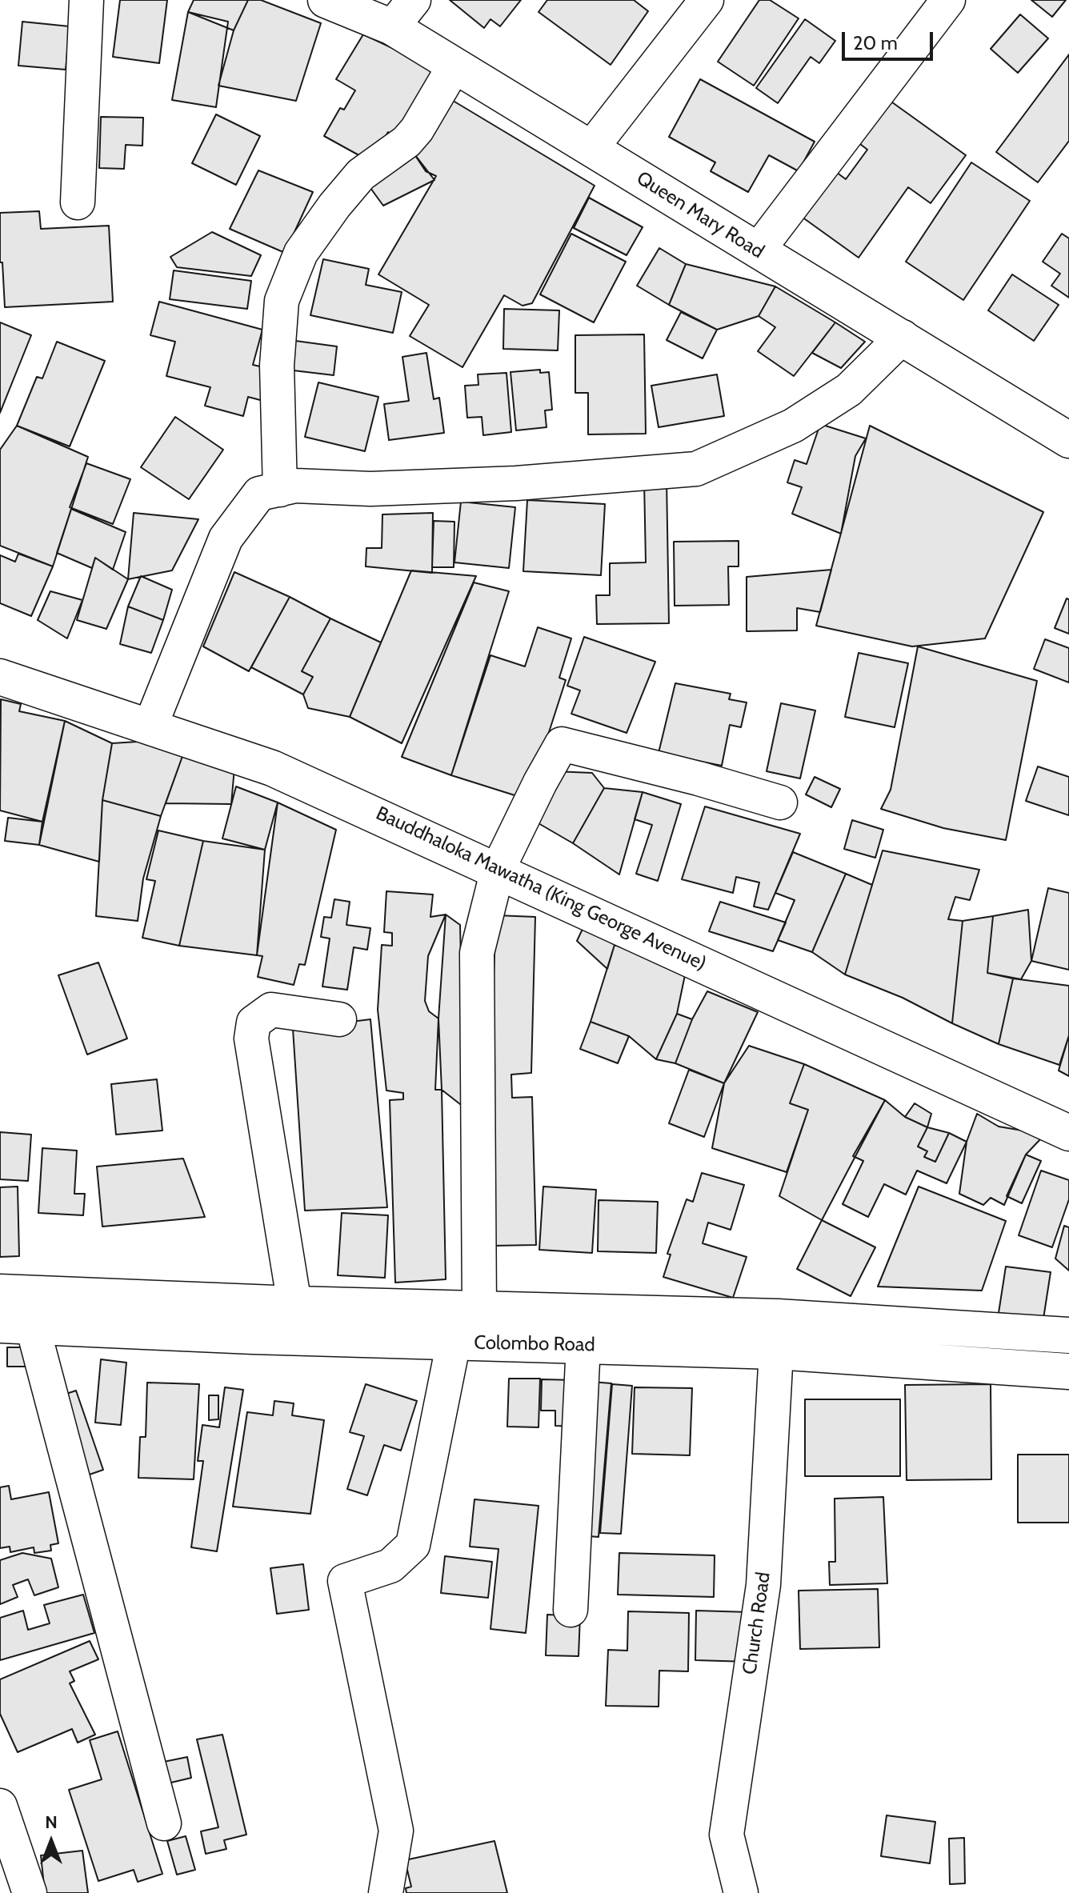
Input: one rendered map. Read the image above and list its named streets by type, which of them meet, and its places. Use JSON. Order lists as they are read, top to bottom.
{
  "streets": {
    "main road": ["Queen Mary Road", "Bauddhaloka Mawatha (King George Avenue)", "Colombo Road"],
    "street": ["Church Road"]
  },
  "crossings": [
    ["Colombo Road", "Church Road"]
  ],
  "scale_bar": "20 m",
  "north": "top"
}
